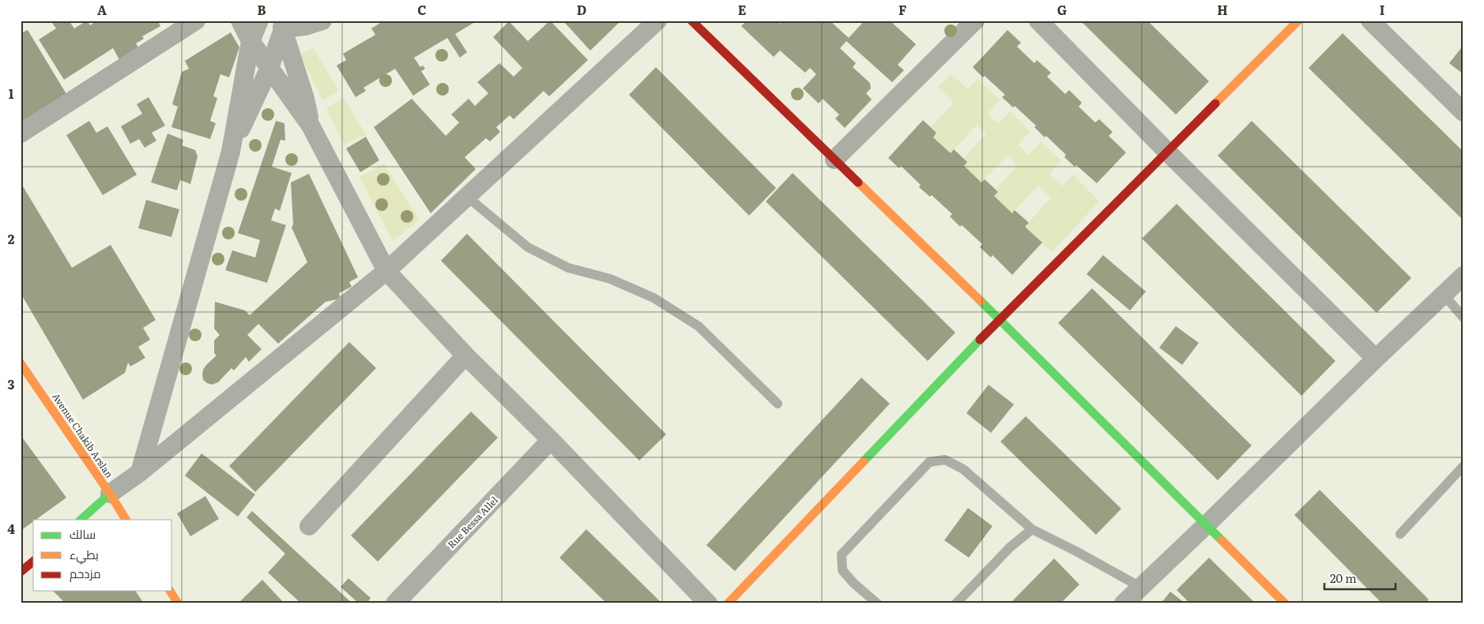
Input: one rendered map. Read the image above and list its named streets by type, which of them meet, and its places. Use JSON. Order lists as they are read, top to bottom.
{
  "streets": {
    "street": ["Avenue Chakib Arslan", "Rue Bessa Allel"]
  },
  "legend": ["سالك", "بطيء", "مزدحم"],
  "scale_bar": "20 m",
  "grid": {
    "columns": [
      "A",
      "B",
      "C",
      "D",
      "E",
      "F",
      "G",
      "H",
      "I"
    ],
    "rows": [
      "1",
      "2",
      "3",
      "4"
    ]
  }
}
